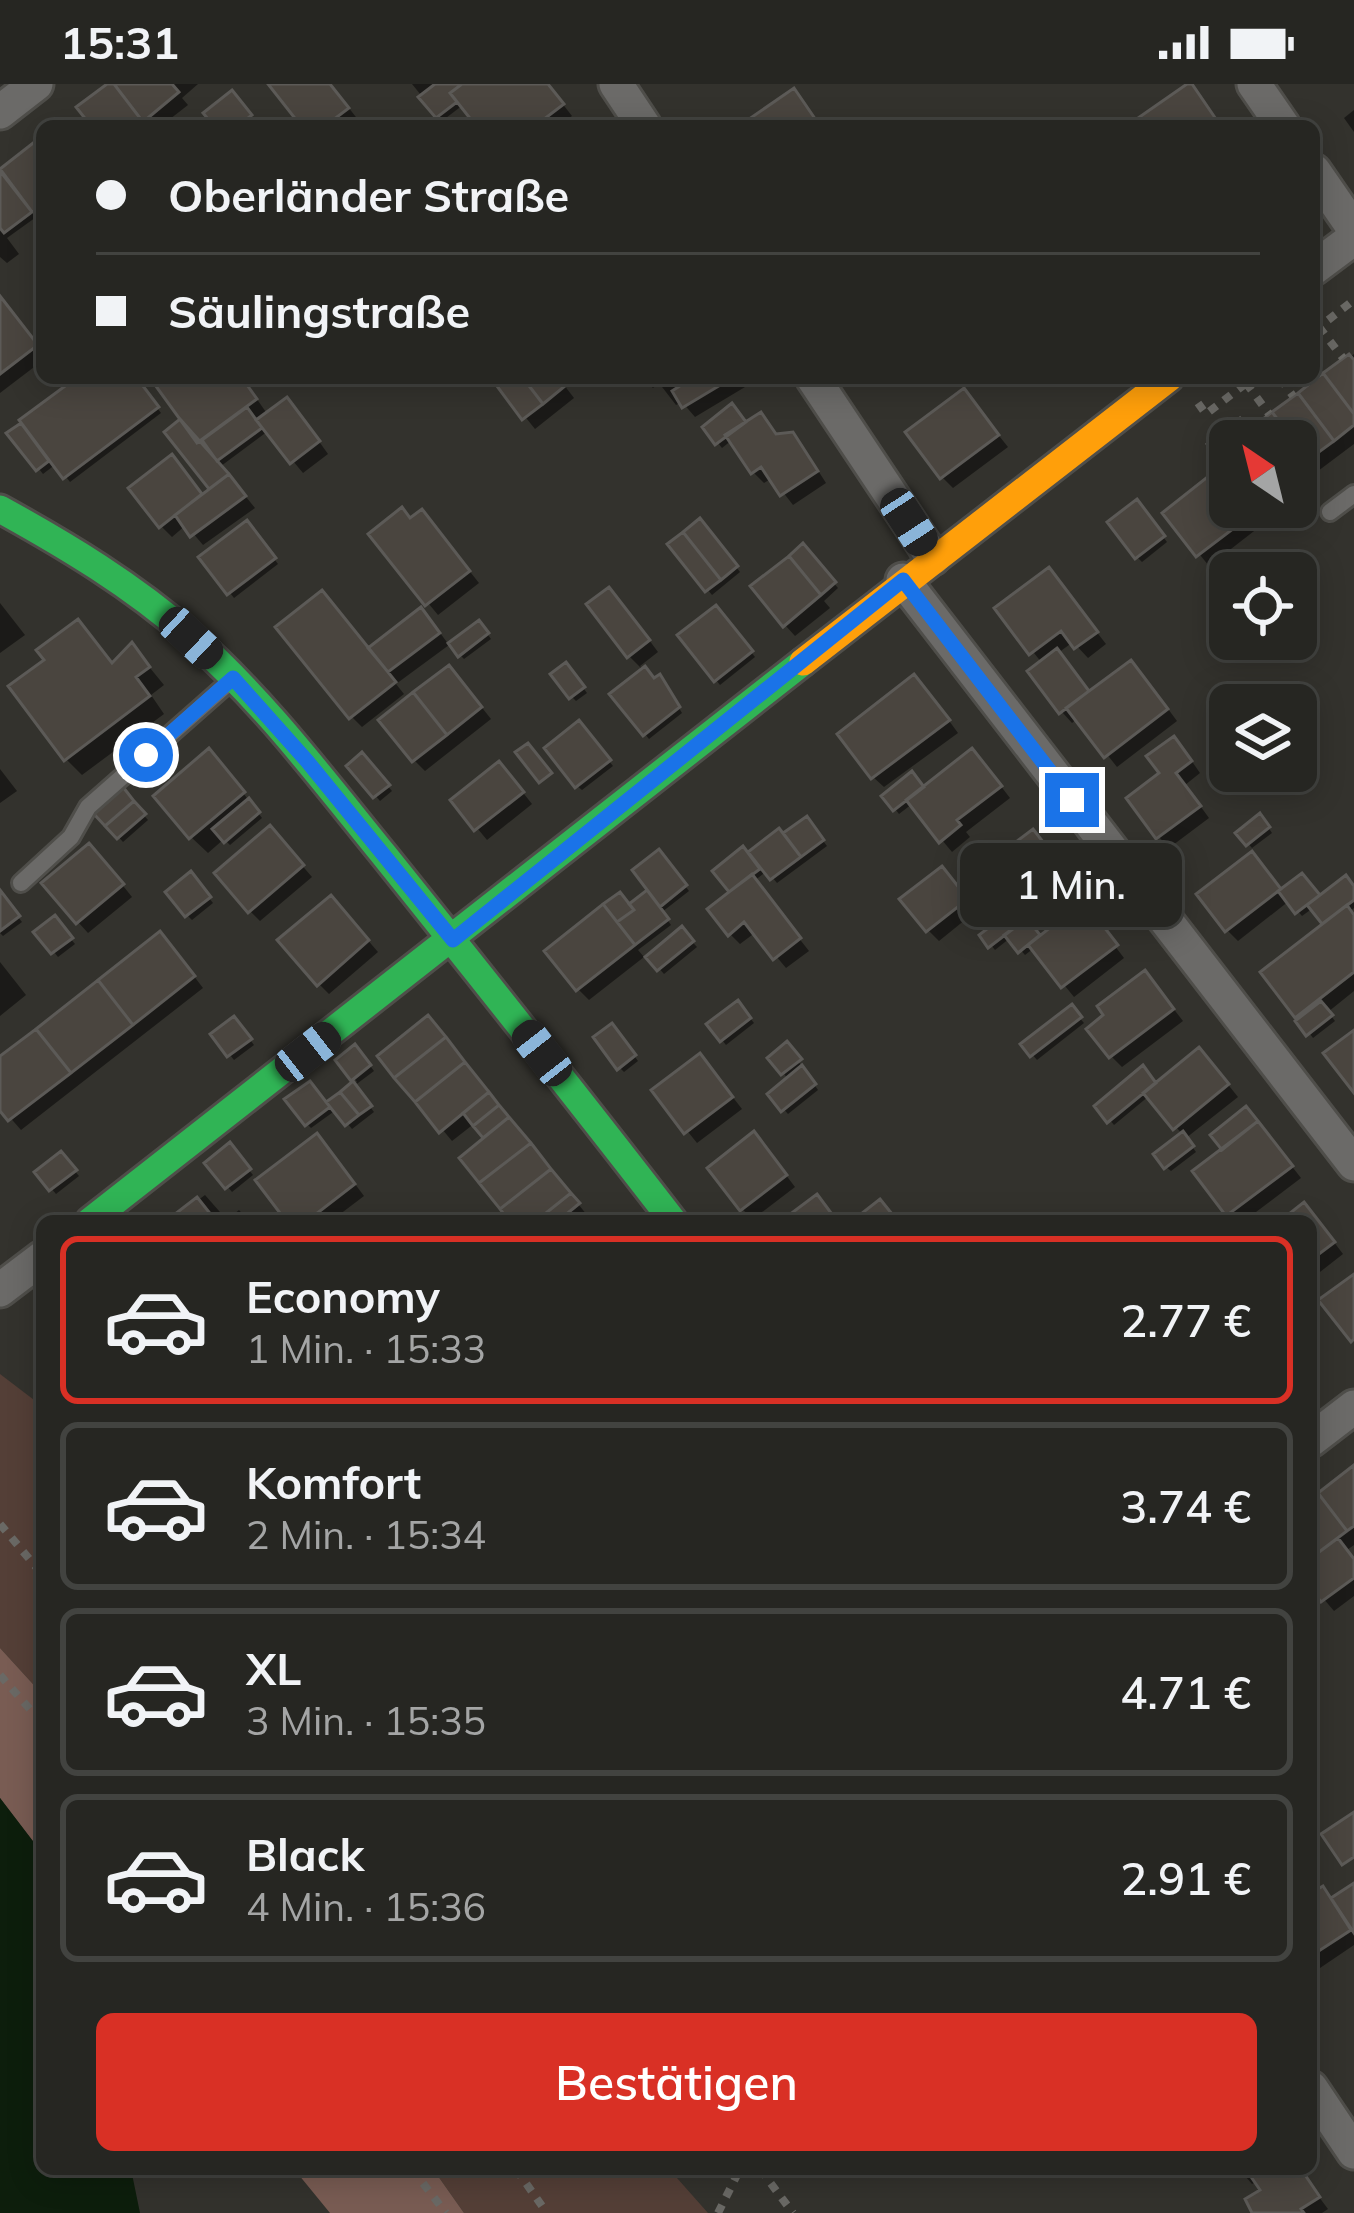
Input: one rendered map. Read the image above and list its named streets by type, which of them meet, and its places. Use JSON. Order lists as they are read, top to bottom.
{
  "north": "top left",
  "page": {
    "status": "15:31",
    "banner": ["Oberländer Straße", "Säulingstraße"],
    "bubble": "1 Min.",
    "list": [
      {
        "name": "Economy",
        "note": "1 Min. · 15:33",
        "value": "2.77 €"
      },
      {
        "name": "Komfort",
        "note": "2 Min. · 15:34",
        "value": "3.74 €"
      },
      {
        "name": "XL",
        "note": "3 Min. · 15:35",
        "value": "4.71 €"
      },
      {
        "name": "Black",
        "note": "4 Min. · 15:36",
        "value": "2.91 €"
      }
    ],
    "buttons": "Bestätigen"
  }
}
